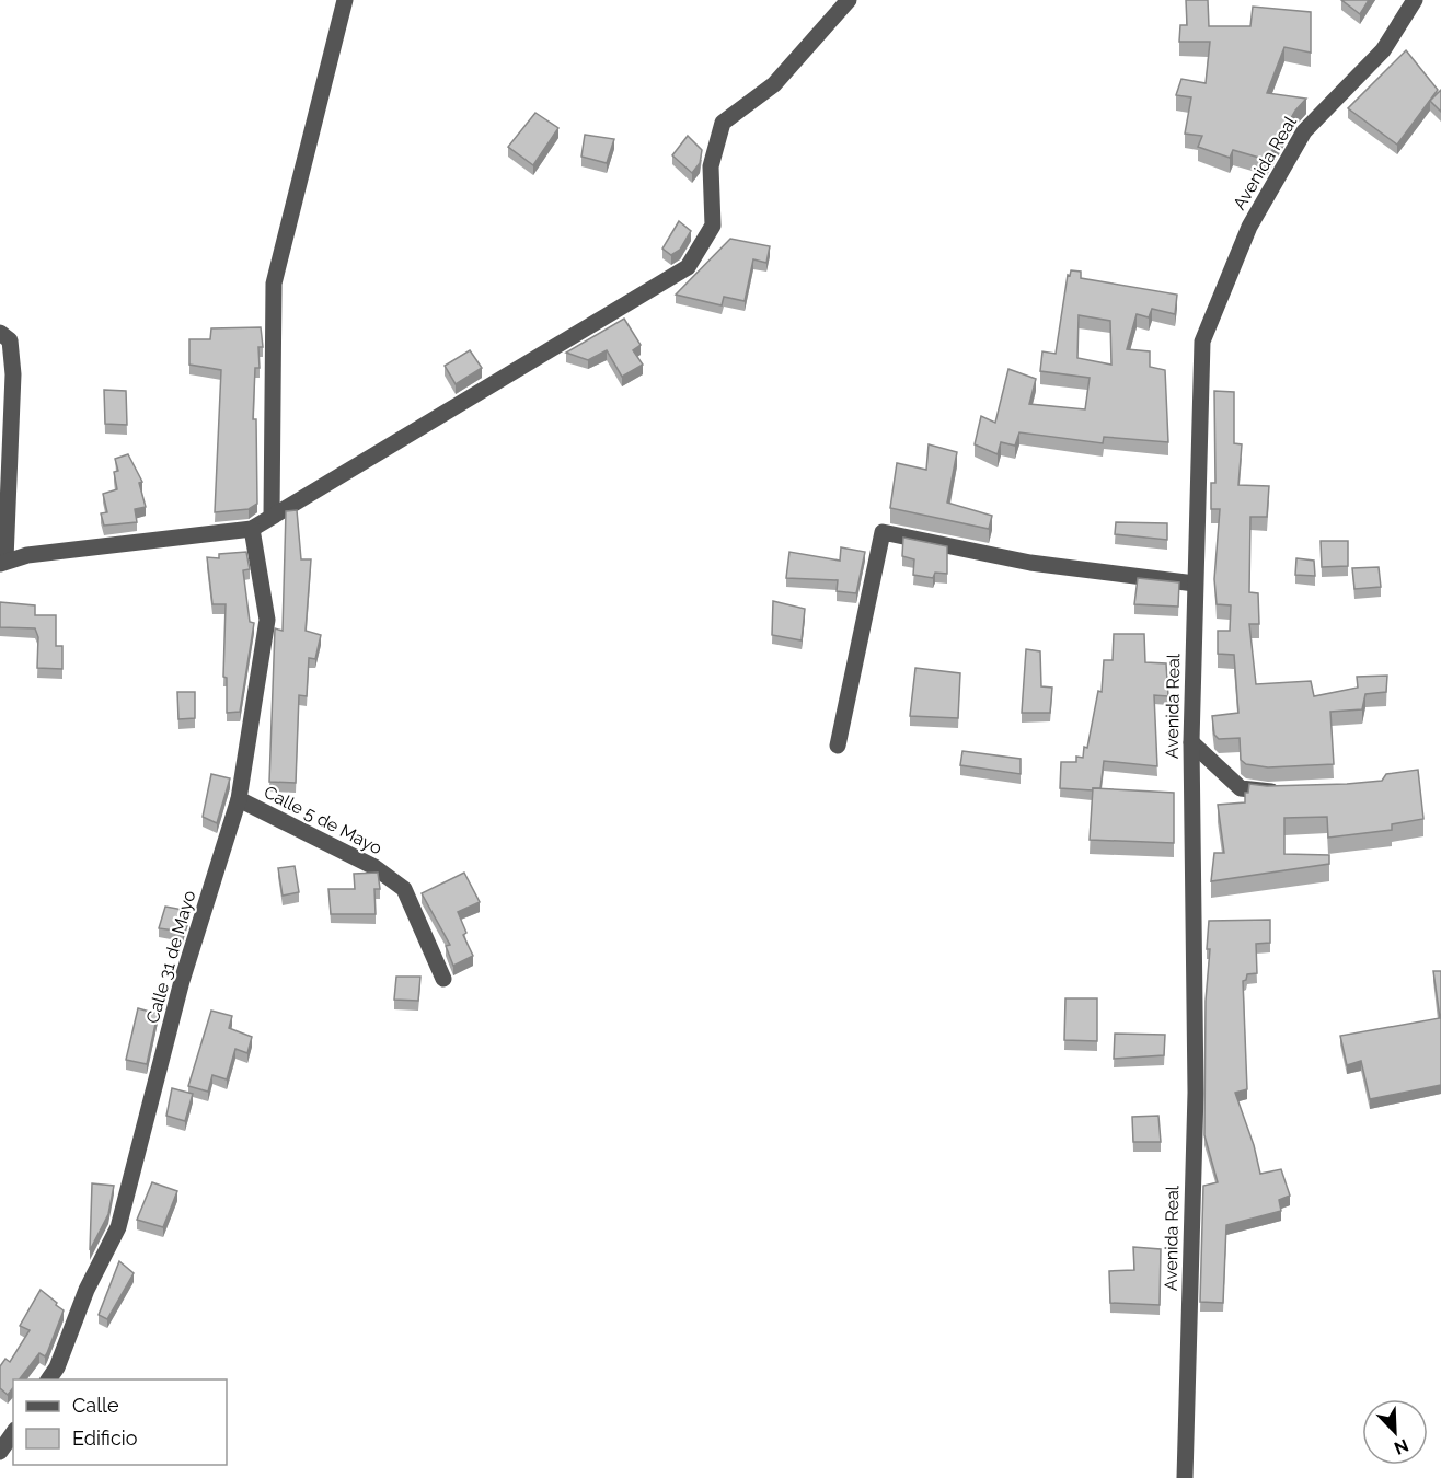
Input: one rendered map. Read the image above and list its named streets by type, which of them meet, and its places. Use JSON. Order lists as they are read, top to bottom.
{
  "streets": {
    "street": ["Avenida Real", "Calle 5 de Mayo", "Calle 31 de Mayo"]
  },
  "crossings": [
    ["Calle 5 de Mayo", "Calle 31 de Mayo"]
  ],
  "legend": ["Calle", "Edificio"],
  "north": "bottom right"
}
